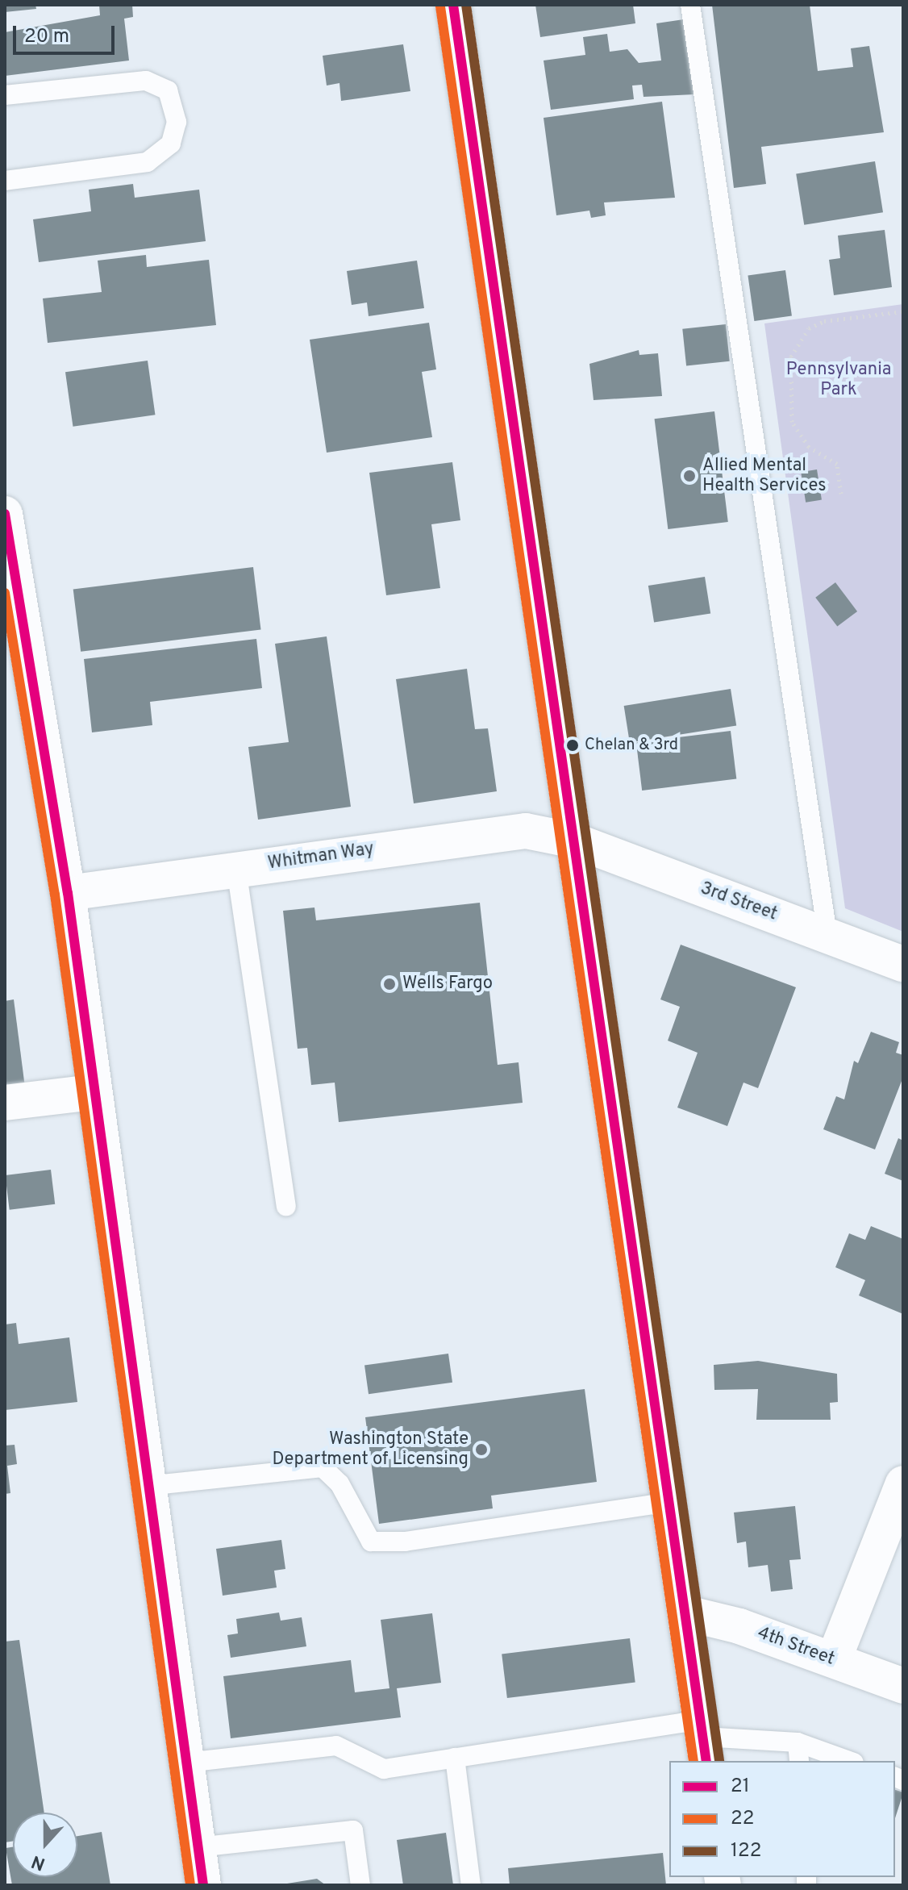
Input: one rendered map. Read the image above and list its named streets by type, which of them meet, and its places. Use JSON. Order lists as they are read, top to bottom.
{
  "streets": {
    "main road": ["Whitman Way", "3rd Street", "4th Street"]
  },
  "crossings": [
    ["Whitman Way", "3rd Street"]
  ],
  "parks": ["Pennsylvania Park"],
  "places": [
    "Allied Mental Health Services",
    "Chelan & 3rd",
    "Wells Fargo",
    "Washington State Department of Licensing"
  ],
  "lines": ["transit line 21", "transit line 122", "transit line 22"],
  "legend": ["21", "22", "122"],
  "scale_bar": "20 m",
  "north": "bottom"
}
